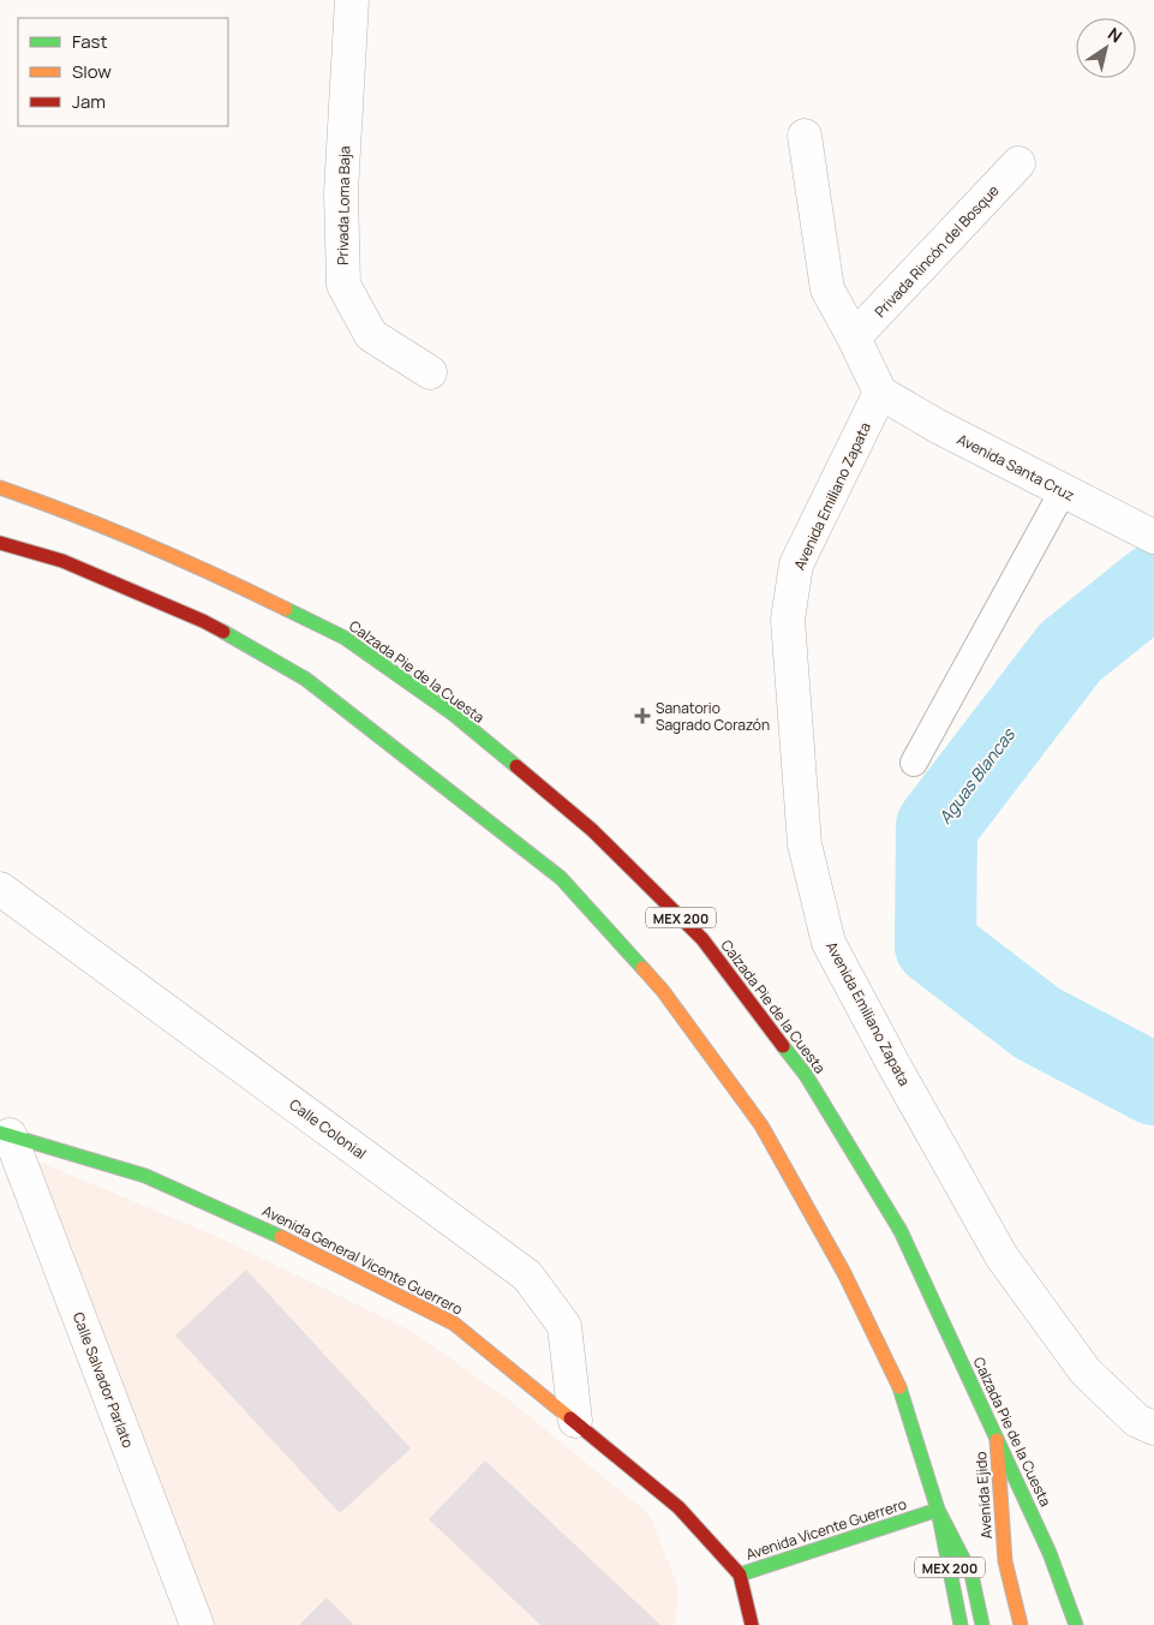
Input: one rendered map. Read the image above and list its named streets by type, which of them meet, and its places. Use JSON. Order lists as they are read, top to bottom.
{
  "streets": {
    "main road": [
      "Calzada Pie de la Cuesta",
      "MEX 200",
      "Avenida General Vicente Guerrero",
      "Avenida Ejido",
      "Avenida Vicente Guerrero"
    ],
    "street": [
      "Privada Loma Baja",
      "Privada Rincón del Bosque",
      "Avenida Santa Cruz",
      "Avenida Emiliano Zapata",
      "Calle Colonial",
      "Calle Salvador Parlato"
    ]
  },
  "crossings": [
    ["Avenida Santa Cruz", "Avenida Emiliano Zapata"],
    ["Calzada Pie de la Cuesta", "Avenida Ejido"],
    ["MEX 200", "Avenida Ejido"],
    ["MEX 200", "Avenida Vicente Guerrero"],
    ["Calle Colonial", "Avenida General Vicente Guerrero"],
    ["Avenida General Vicente Guerrero", "Calle Salvador Parlato"],
    ["Avenida General Vicente Guerrero", "Avenida Vicente Guerrero"],
    ["Avenida Ejido", "Avenida Vicente Guerrero"]
  ],
  "water": ["Aguas Blancas"],
  "places": {
    "health": ["Sanatorio Sagrado Corazón"]
  },
  "legend": ["Fast", "Slow", "Jam"],
  "north": "top right"
}
